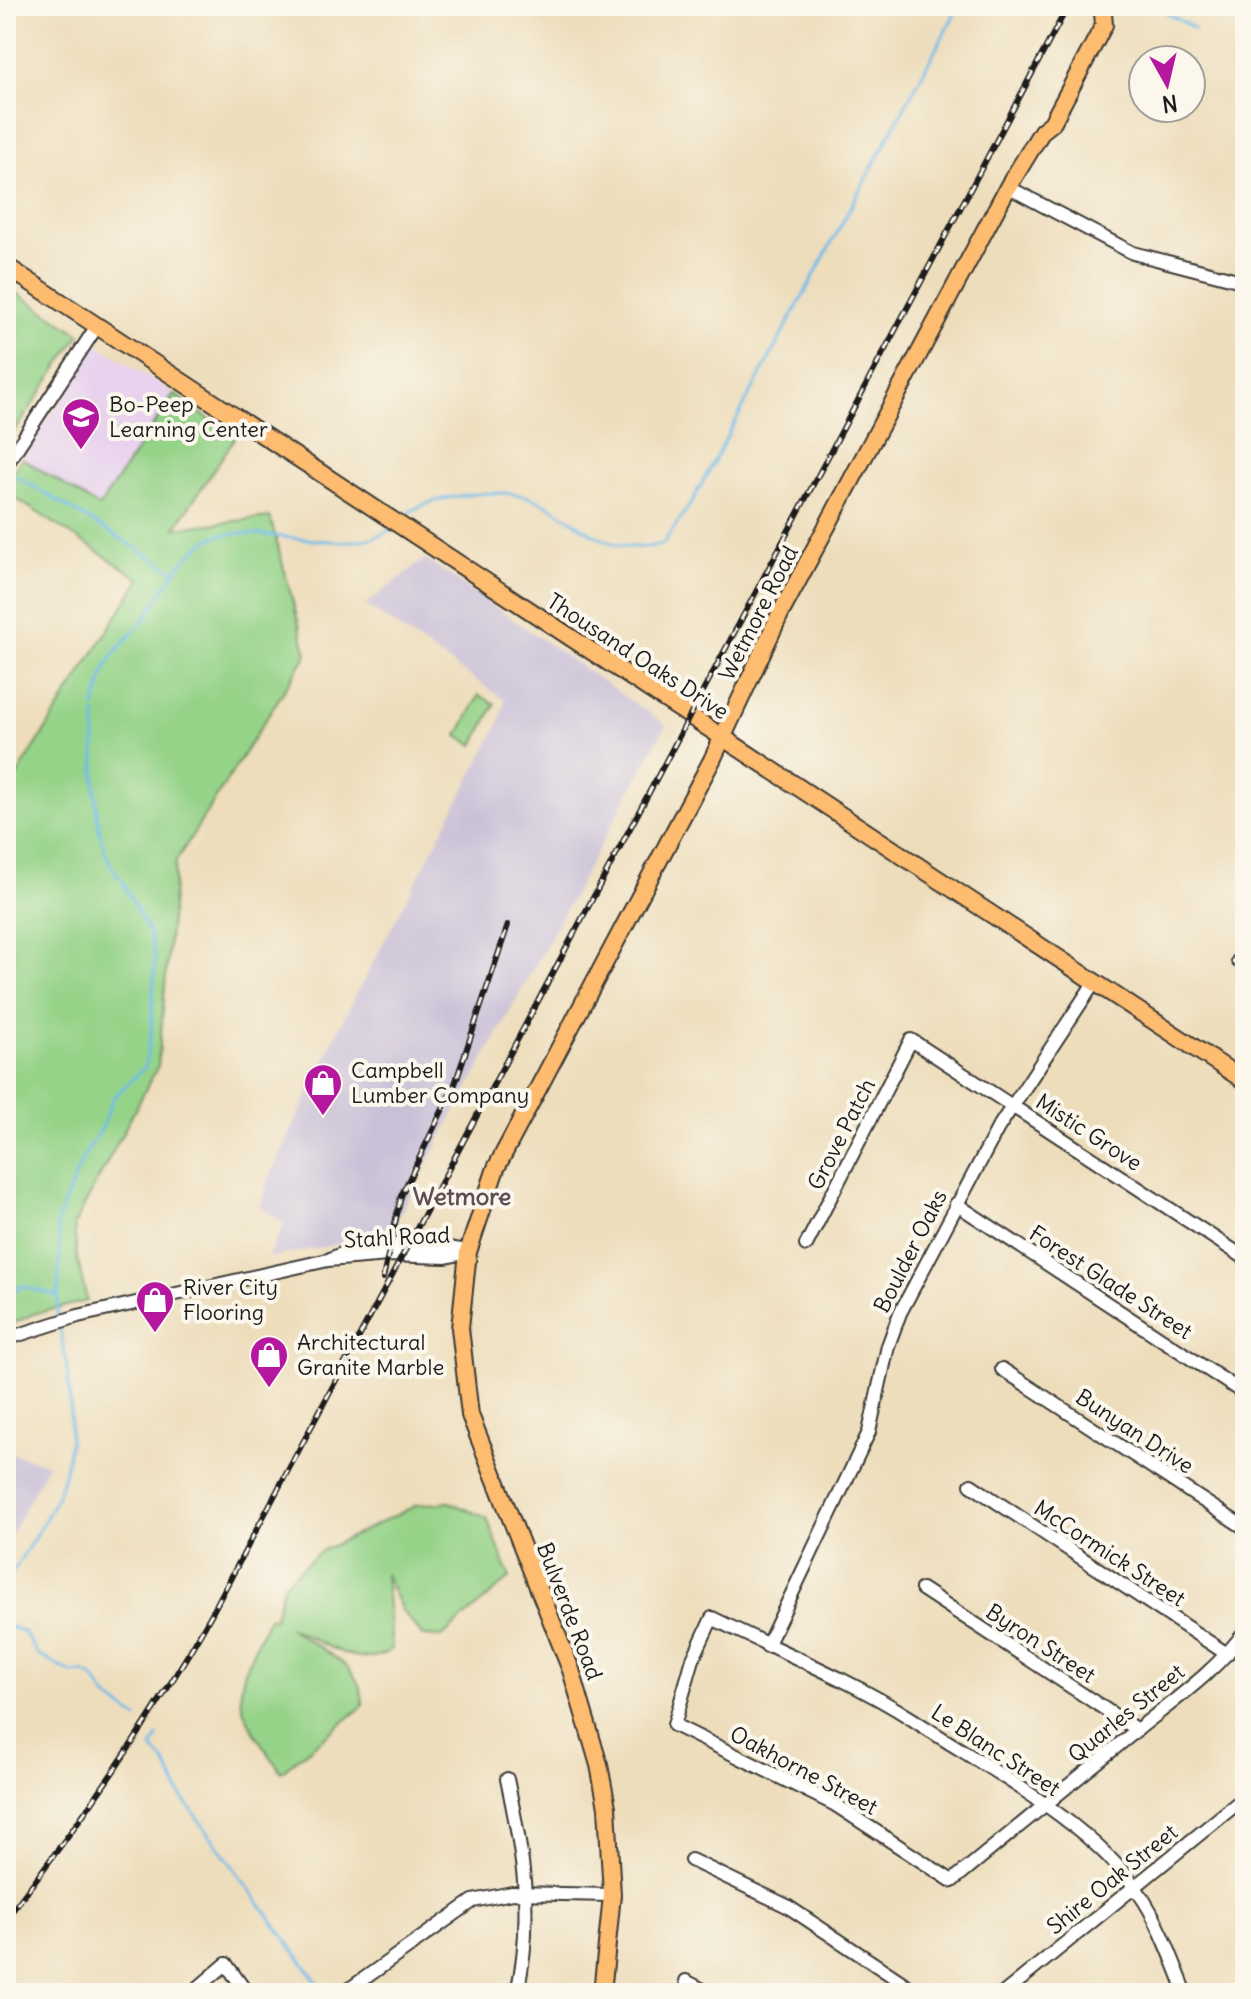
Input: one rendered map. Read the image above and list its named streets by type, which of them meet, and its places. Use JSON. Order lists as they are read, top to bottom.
{
  "streets": {
    "main road": ["Wetmore Road", "Thousand Oaks Drive", "Bulverde Road"],
    "street": [
      "Mistic Grove",
      "Grove Patch",
      "Stahl Road",
      "Boulder Oaks",
      "Forest Glade Street",
      "Bunyan Drive",
      "McCormick Street",
      "Byron Street",
      "Quarles Street",
      "Le Blanc Street",
      "Oakhorne Street",
      "Shire Oak Street"
    ]
  },
  "crossings": [
    ["Wetmore Road", "Thousand Oaks Drive"],
    ["Wetmore Road", "Stahl Road"],
    ["Wetmore Road", "Bulverde Road"],
    ["Thousand Oaks Drive", "Boulder Oaks"],
    ["Mistic Grove", "Grove Patch"],
    ["Mistic Grove", "Boulder Oaks"],
    ["Stahl Road", "Bulverde Road"],
    ["Boulder Oaks", "Forest Glade Street"],
    ["Boulder Oaks", "Le Blanc Street"],
    ["McCormick Street", "Quarles Street"],
    ["Byron Street", "Quarles Street"],
    ["Quarles Street", "Le Blanc Street"],
    ["Quarles Street", "Oakhorne Street"],
    ["Le Blanc Street", "Oakhorne Street"],
    ["Le Blanc Street", "Shire Oak Street"]
  ],
  "districts": ["Wetmore"],
  "places": {
    "school or university": ["Bo-Peep Learning Center"],
    "shop": ["Campbell Lumber Company", "River City Flooring", "Architectural Granite Marble"]
  },
  "north": "bottom"
}
